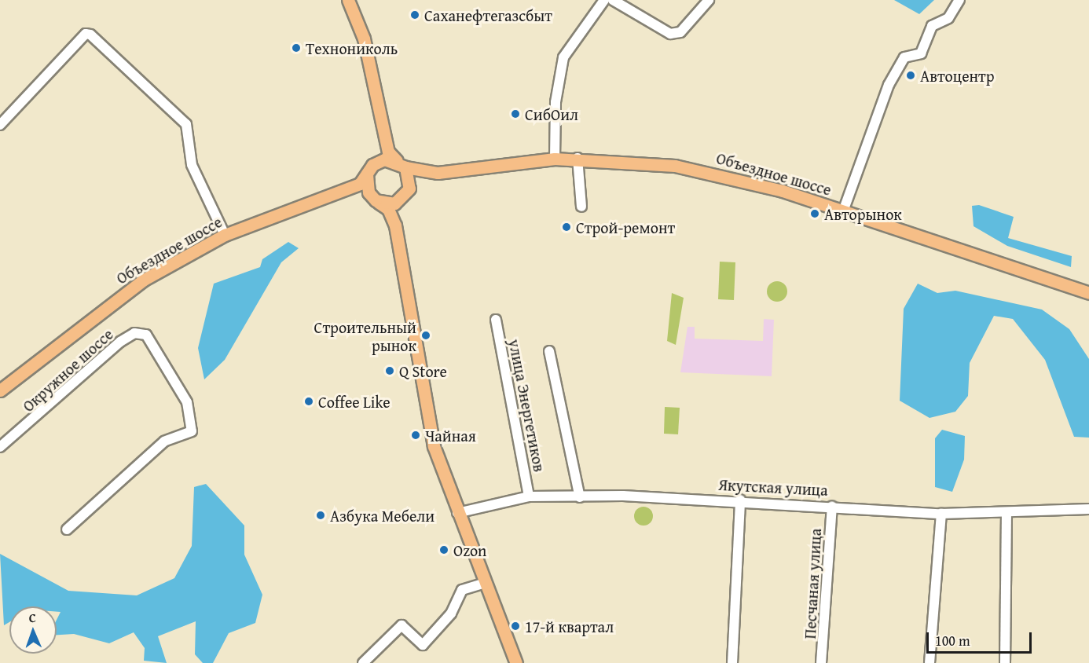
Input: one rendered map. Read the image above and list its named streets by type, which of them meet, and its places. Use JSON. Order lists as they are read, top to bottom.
{
  "streets": {
    "main road": ["Объездное шоссе"],
    "street": [
      "Окружное шоссе",
      "улица Энергетиков",
      "Якутская улица",
      "Песчаная улица"
    ]
  },
  "crossings": [
    ["улица Энергетиков", "Якутская улица"],
    ["Якутская улица", "Песчаная улица"]
  ],
  "places": [
    "Саханефтегазсбыт",
    "Технониколь",
    "Автоцентр",
    "СибОил",
    "Авторынок",
    "Строй-ремонт",
    "Строительный рынок",
    "Q Store",
    "Coffee Like",
    "Чайная",
    "Азбука Мебели",
    "Ozon",
    "17-й квартал"
  ],
  "scale_bar": "100 m",
  "north": "top"
}
